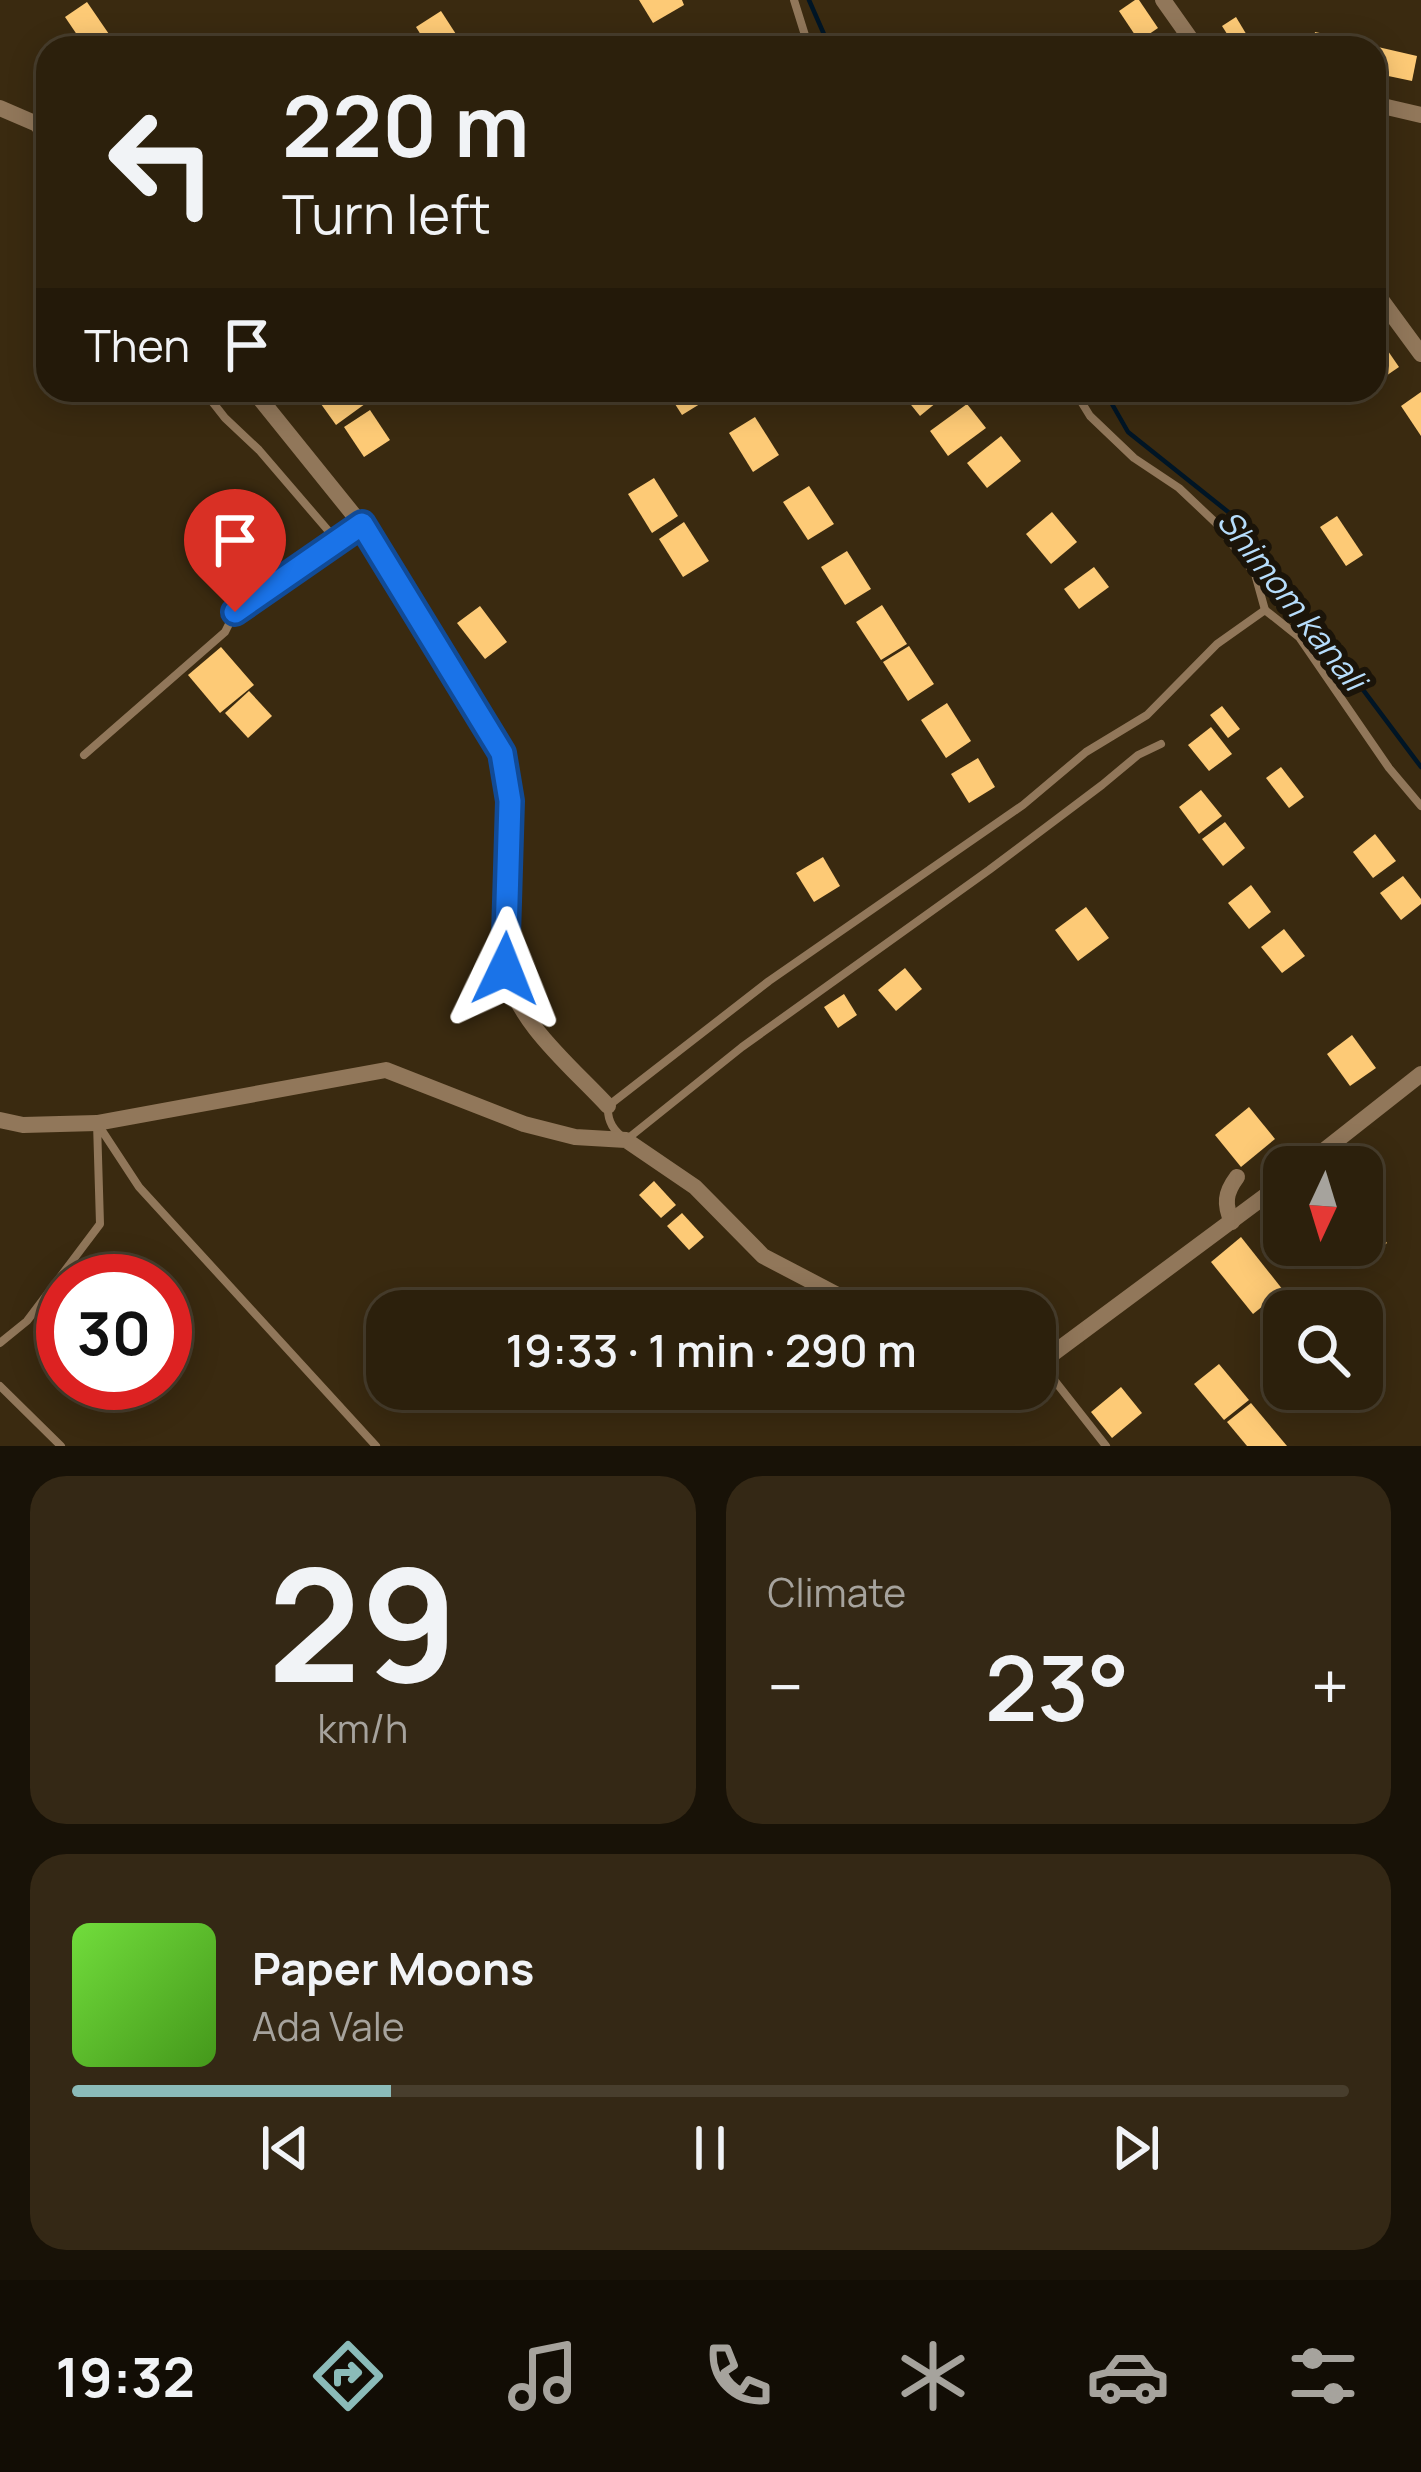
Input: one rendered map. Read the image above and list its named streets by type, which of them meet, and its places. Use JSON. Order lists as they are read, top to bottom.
{
  "water": ["Shimom kanali"],
  "north": "bottom",
  "page": {
    "turn": ["220 m", "Turn left"],
    "then": "Then",
    "limit": "30",
    "trip": "19:33 · 1 min · 290 m",
    "tile": [
      ["29", "km/h"],
      "Climate"
    ],
    "heat": ["−", "23°", "+"],
    "song": ["Paper Moons", "Ada Vale"],
    "tabs": "19:32"
  }
}
